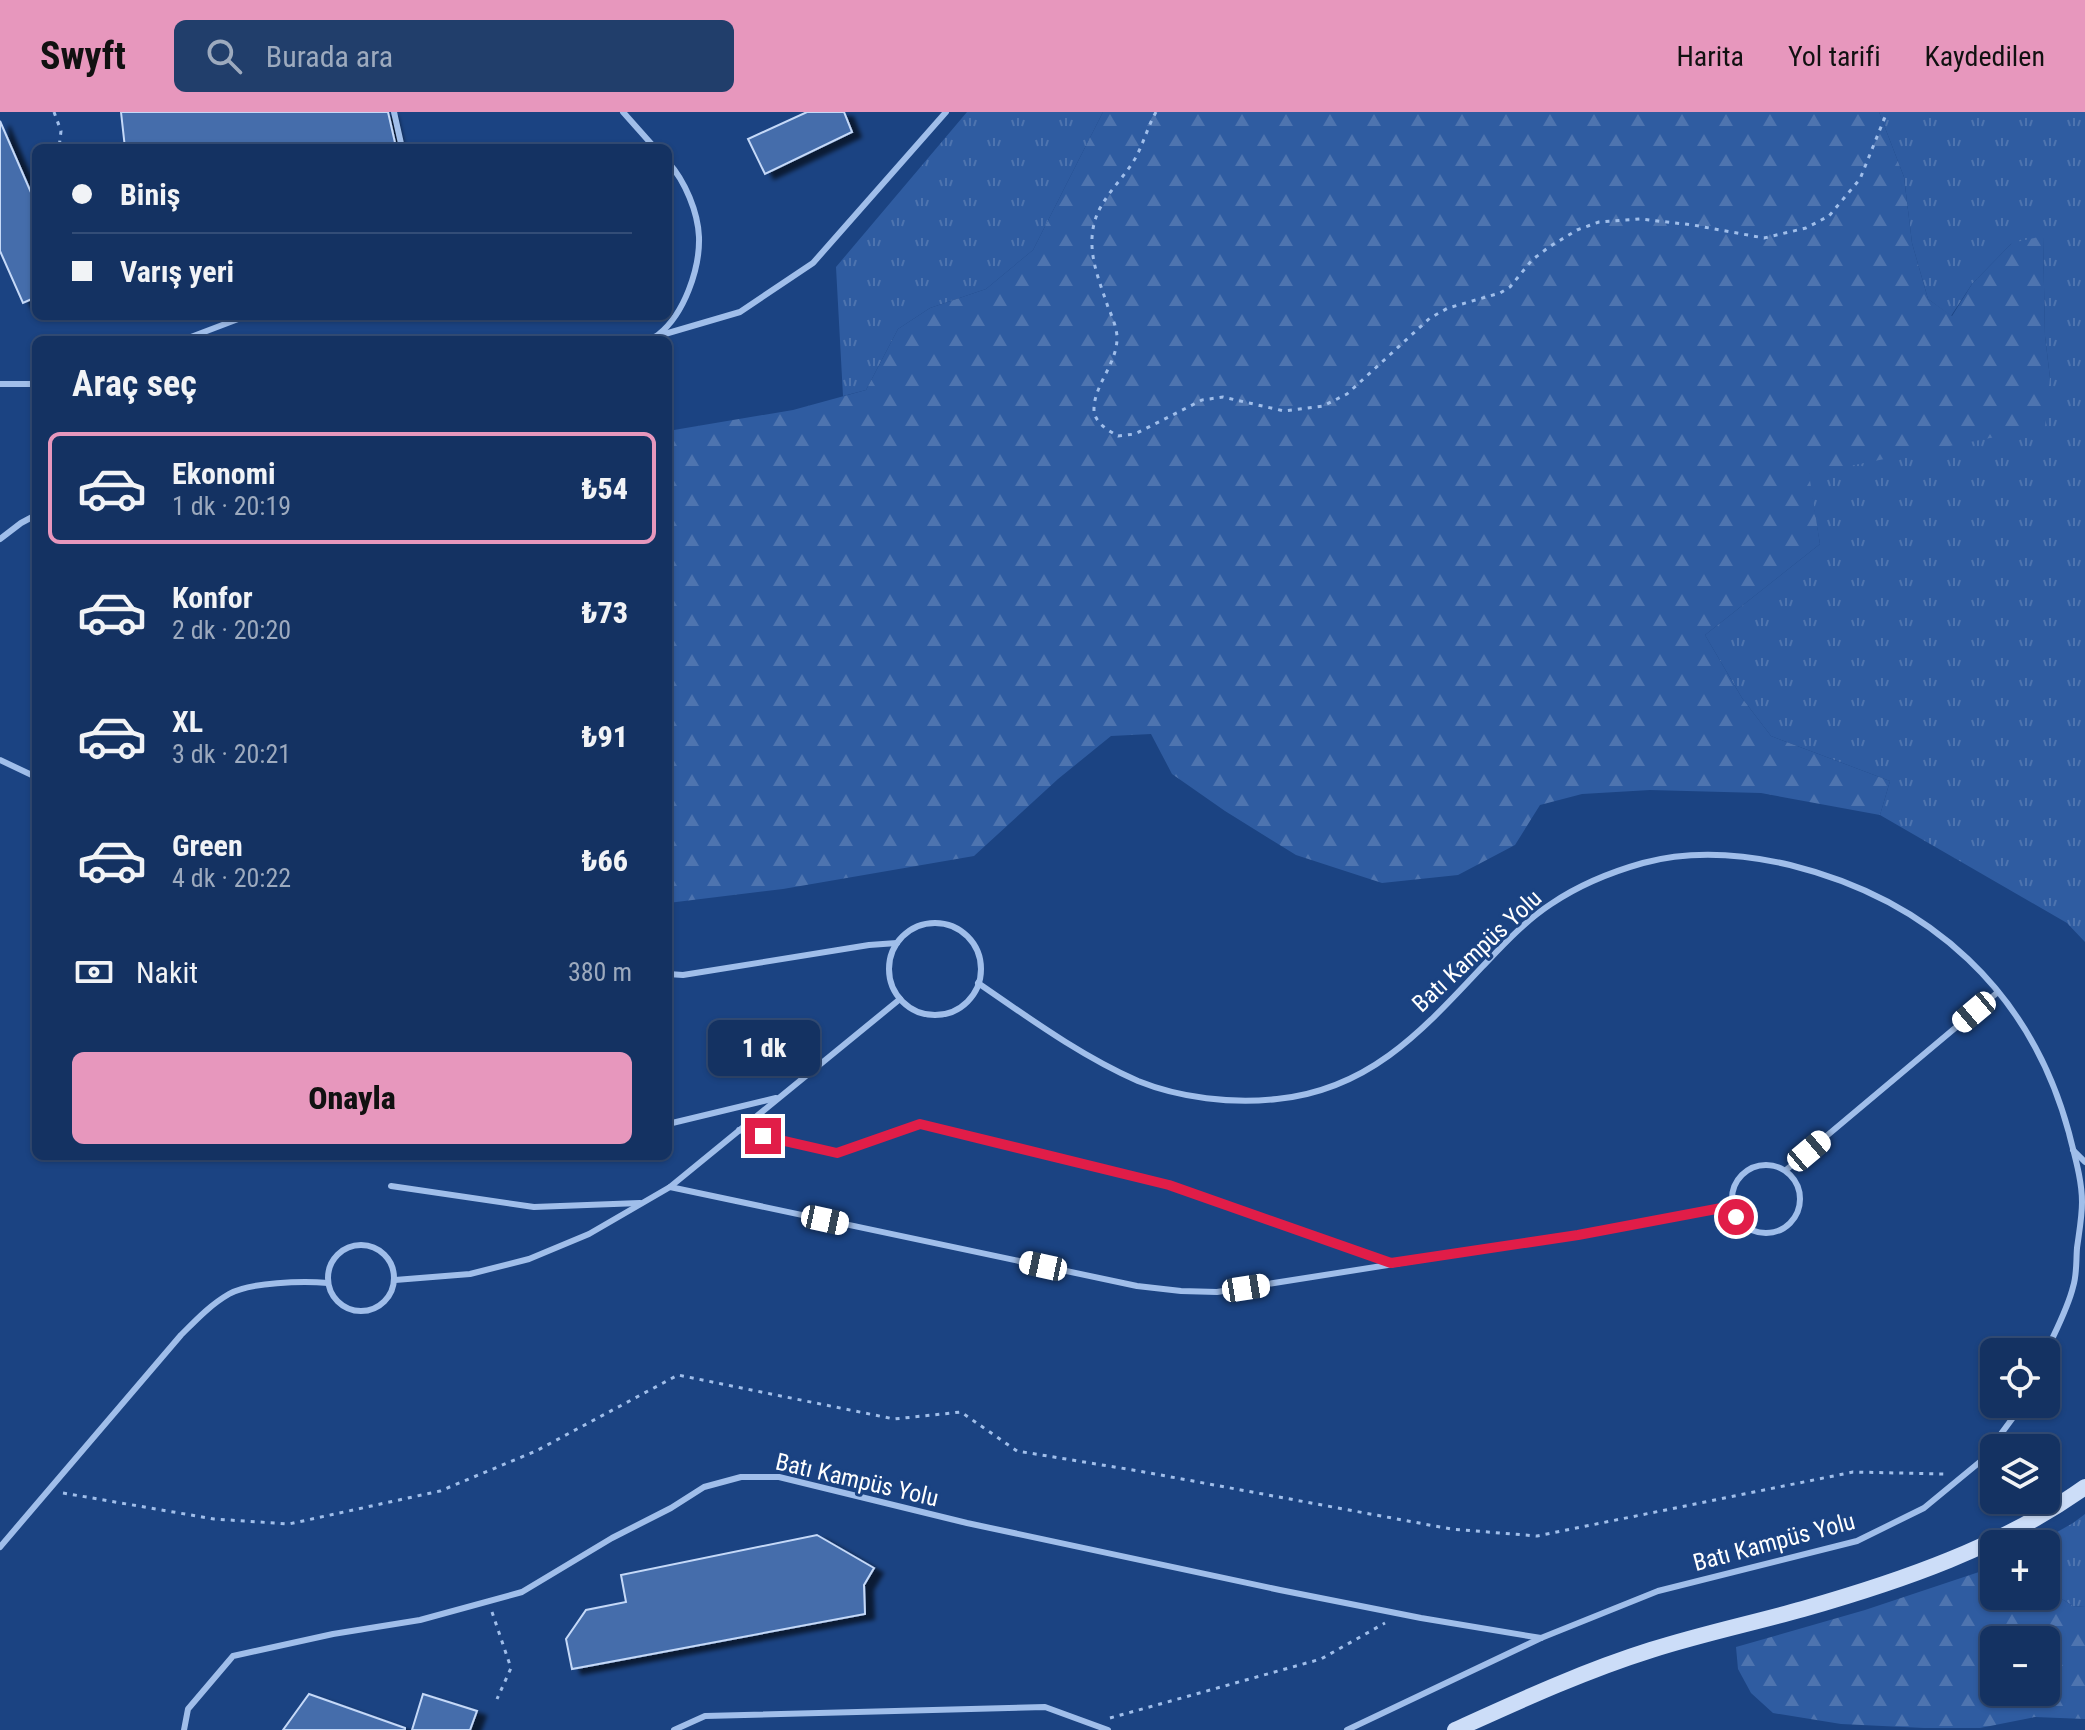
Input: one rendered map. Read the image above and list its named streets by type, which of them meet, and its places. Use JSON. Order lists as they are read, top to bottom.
{
  "streets": {
    "lane": ["Batı Kampüs Yolu"]
  },
  "page": {
    "header": "Swyft",
    "search": "Burada ara",
    "nav": ["Harita", "Yol tarifi", "Kaydedilen"],
    "banner": ["Biniş", "Varış yeri"],
    "heading": "Araç seç",
    "list": [
      {
        "name": "Ekonomi",
        "note": "1 dk · 20:19",
        "value": "₺54"
      },
      {
        "name": "Konfor",
        "note": "2 dk · 20:20",
        "value": "₺73"
      },
      {
        "name": "XL",
        "note": "3 dk · 20:21",
        "value": "₺91"
      },
      {
        "name": "Green",
        "note": "4 dk · 20:22",
        "value": "₺66"
      }
    ],
    "pay": ["Nakit", "380 m"],
    "bubble": "1 dk",
    "buttons": "Onayla",
    "map_buttons": ["+", "−"]
  }
}
